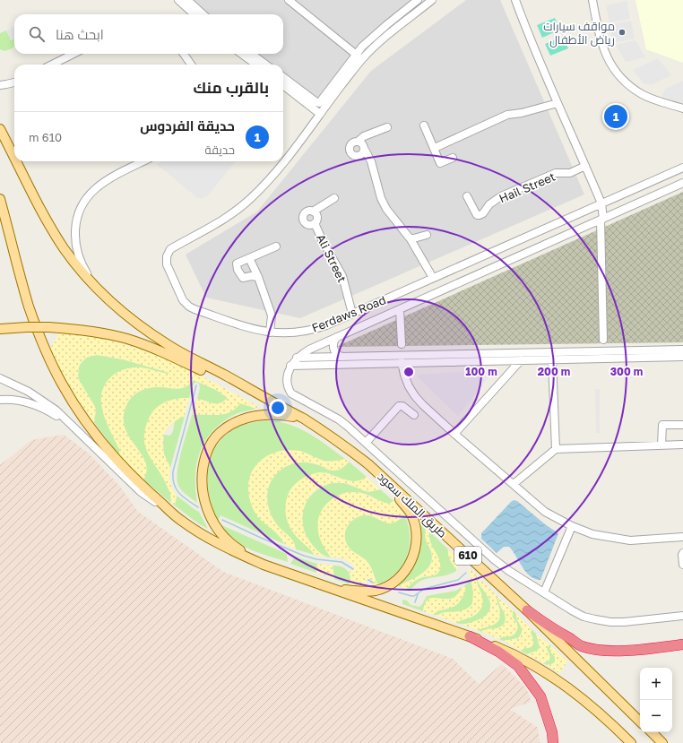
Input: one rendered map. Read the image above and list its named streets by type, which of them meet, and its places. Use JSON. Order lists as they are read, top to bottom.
{
  "streets": {
    "main road": ["طريق الملك سعود", "610"],
    "street": ["Hail Street", "Ali Street", "Ferdaws Road"]
  },
  "crossings": [
    ["Ali Street", "Ferdaws Road"]
  ],
  "places": ["مواقف سيارات رياض الأطفال"],
  "page": {
    "search": "ابحث هنا",
    "heading": "بالقرب منك",
    "pins": "1",
    "list": [
      {
        "mark": "1",
        "name": "حديقة الفردوس",
        "note": "حديقة",
        "value": "610 m"
      }
    ],
    "map_buttons": ["+", "−"]
  },
  "rings": ["100 m", "200 m", "300 m"]
}
